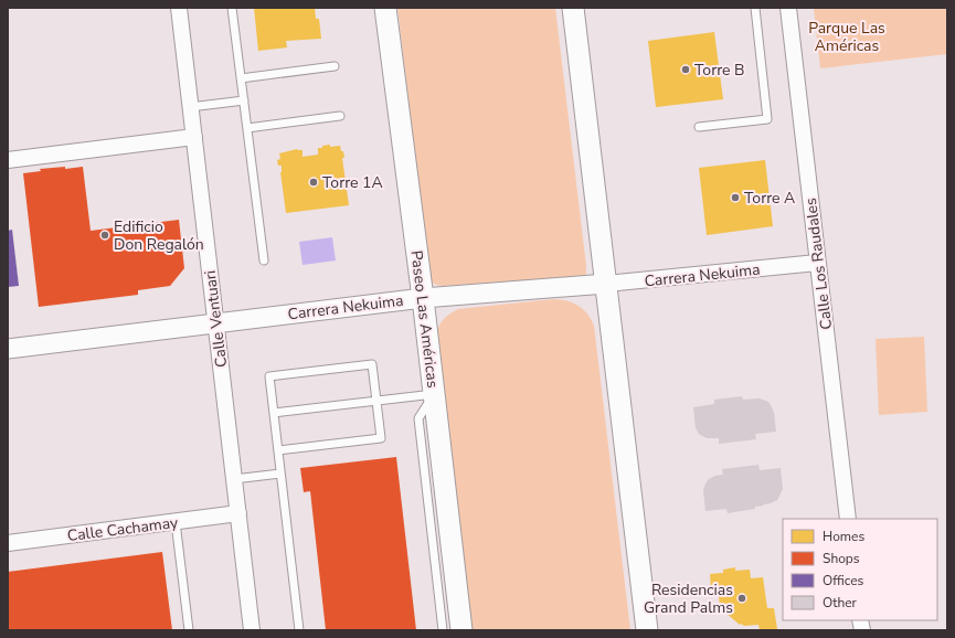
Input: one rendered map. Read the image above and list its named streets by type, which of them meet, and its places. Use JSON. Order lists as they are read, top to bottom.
{
  "streets": {
    "main road": ["Paseo Las Américas"],
    "street": [
      "Calle Los Raudales",
      "Carrera Nekuima",
      "Calle Ventuari",
      "Calle Cachamay"
    ]
  },
  "crossings": [
    ["Calle Los Raudales", "Carrera Nekuima"],
    ["Carrera Nekuima", "Calle Ventuari"],
    ["Carrera Nekuima", "Paseo Las Américas"],
    ["Calle Ventuari", "Calle Cachamay"]
  ],
  "parks": ["Parque Las Américas"],
  "places": [
    "Torre B",
    "Torre 1A",
    "Torre A",
    "Edificio Don Regalón",
    "Residencias Grand Palms"
  ],
  "legend": [
    "Homes",
    "Shops",
    "Offices",
    "Other"
  ]
}
